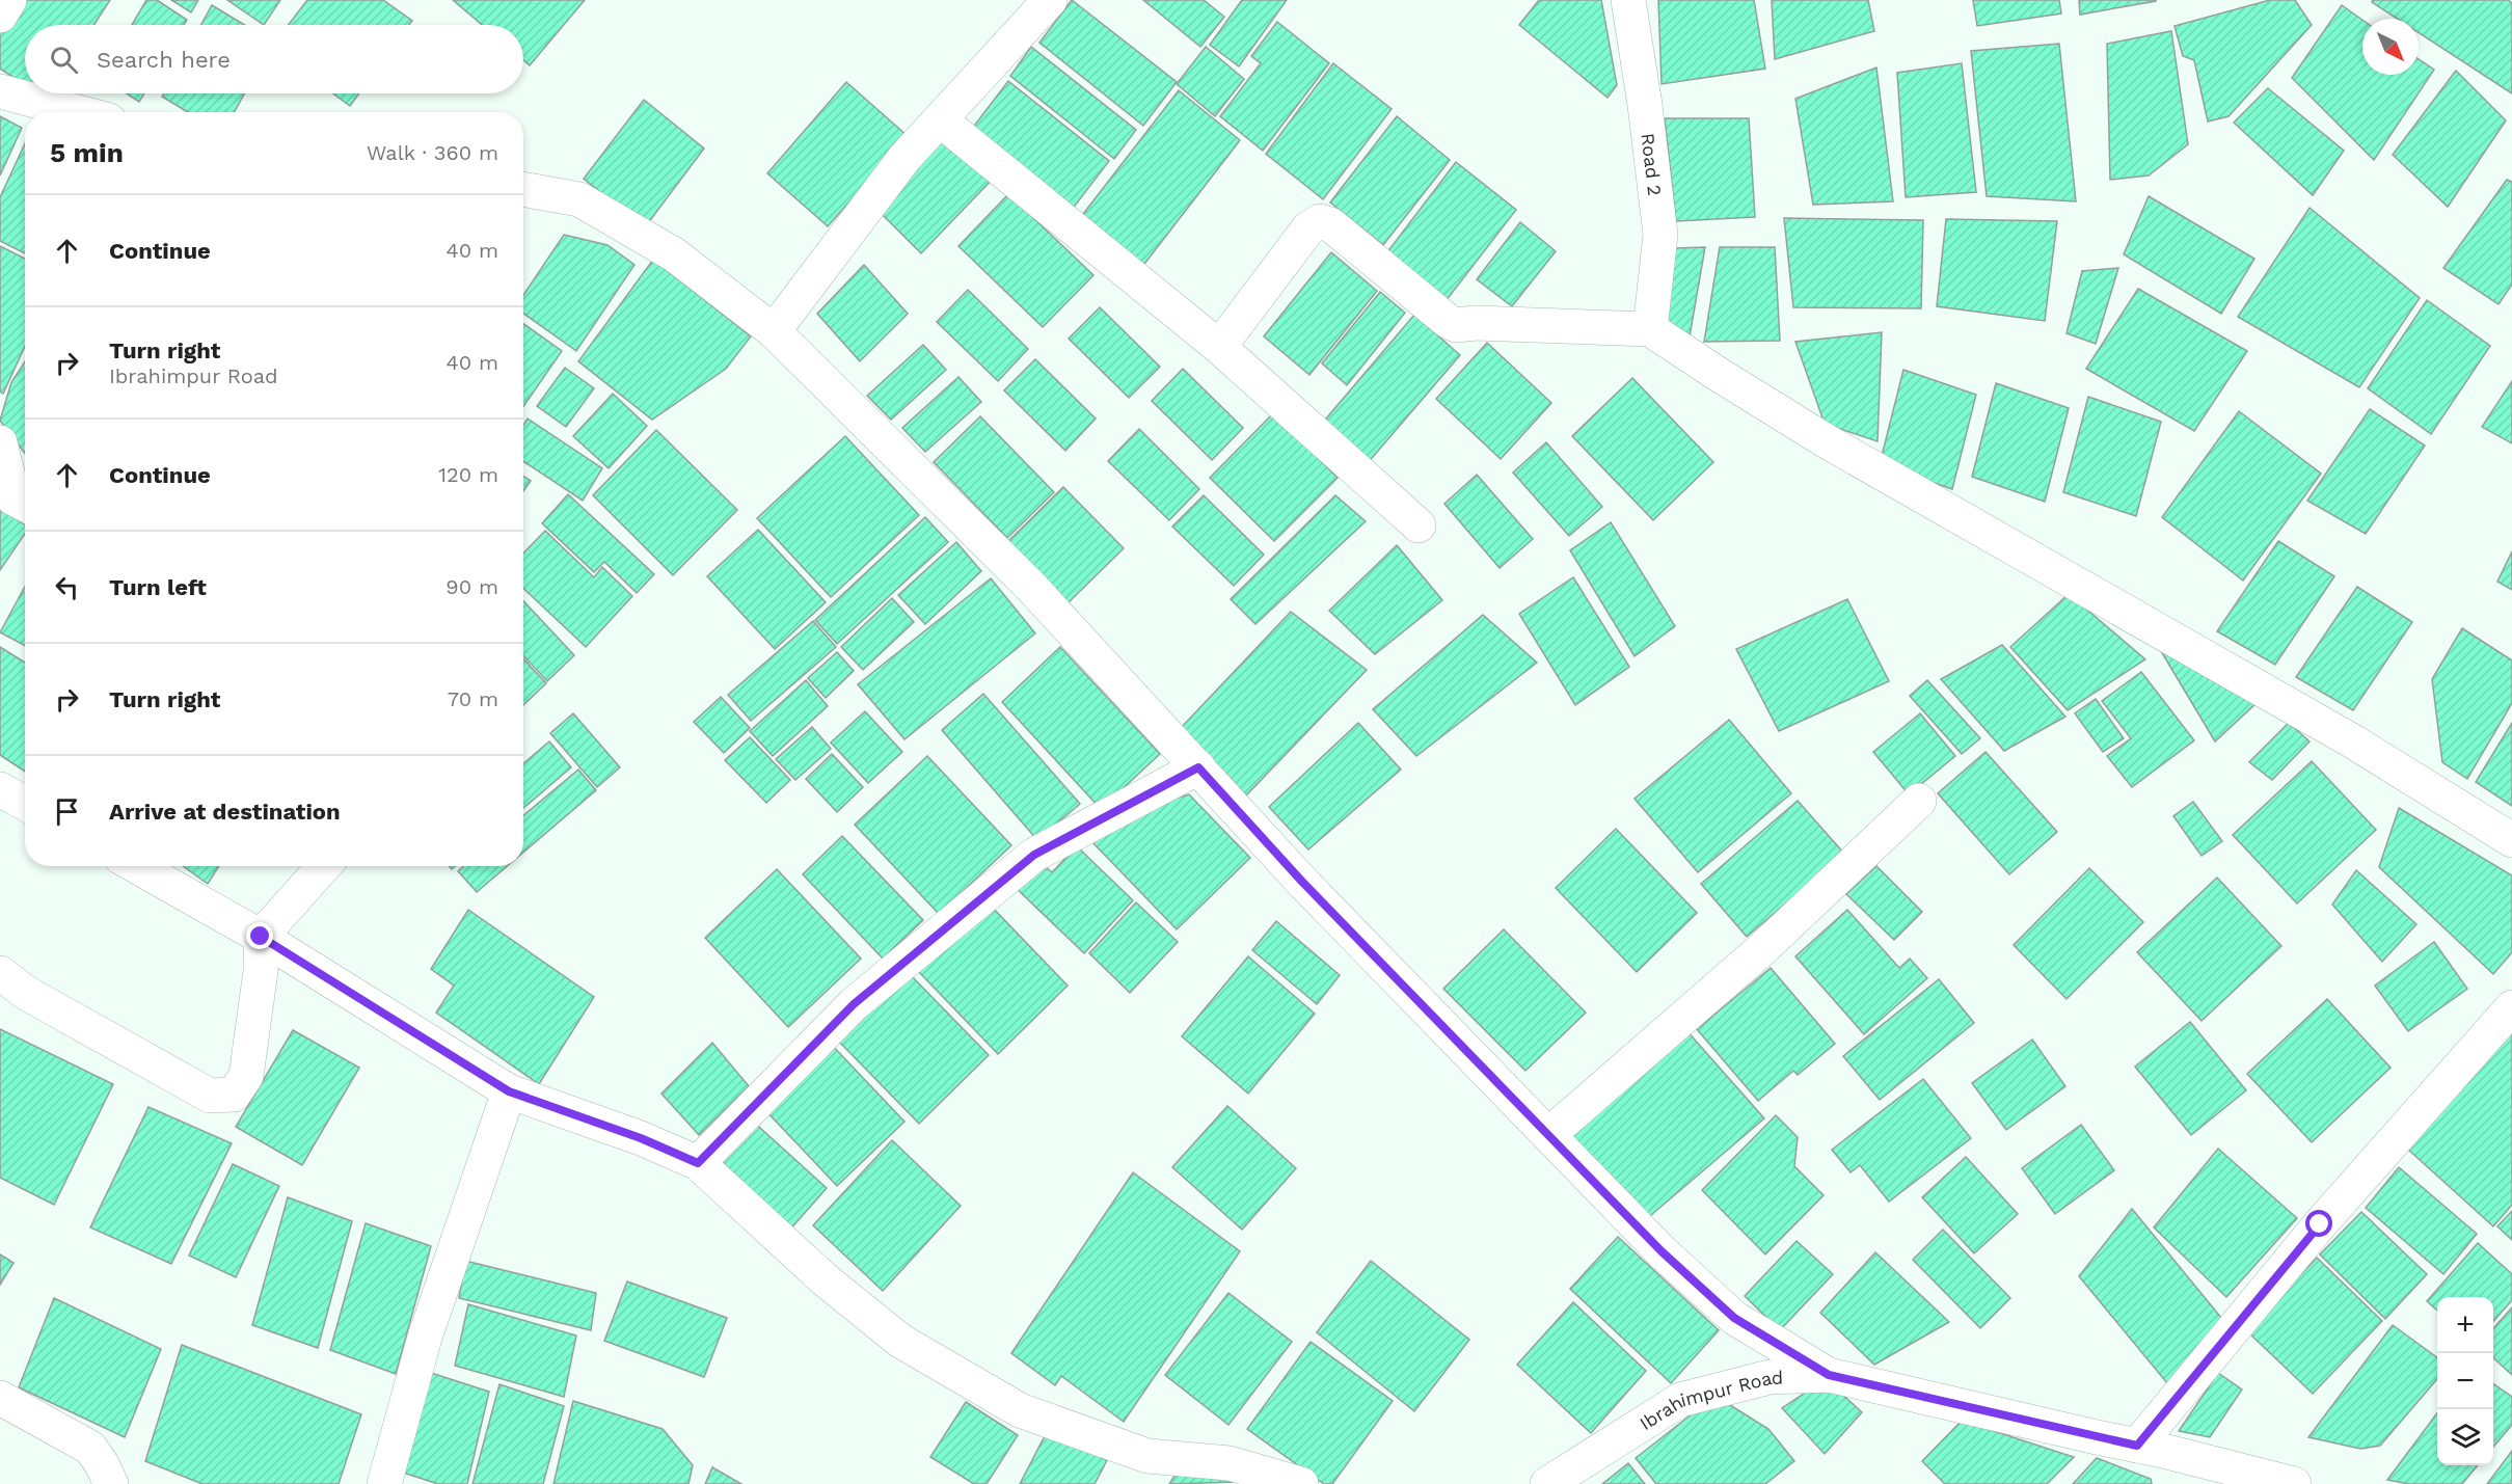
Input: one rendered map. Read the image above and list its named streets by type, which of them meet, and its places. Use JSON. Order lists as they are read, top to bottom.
{
  "streets": {
    "street": ["Road 2", "Ibrahimpur Road"]
  },
  "north": "bottom right",
  "page": {
    "search": "Search here",
    "heading": ["5 min", "Walk · 360 m"],
    "list": [
      ["Continue", "40 m"],
      ["Turn right", "Ibrahimpur Road", "40 m"],
      ["Continue", "120 m"],
      ["Turn left", "90 m"],
      ["Turn right", "70 m"],
      "Arrive at destination"
    ],
    "map_buttons": ["+", "−"]
  }
}
